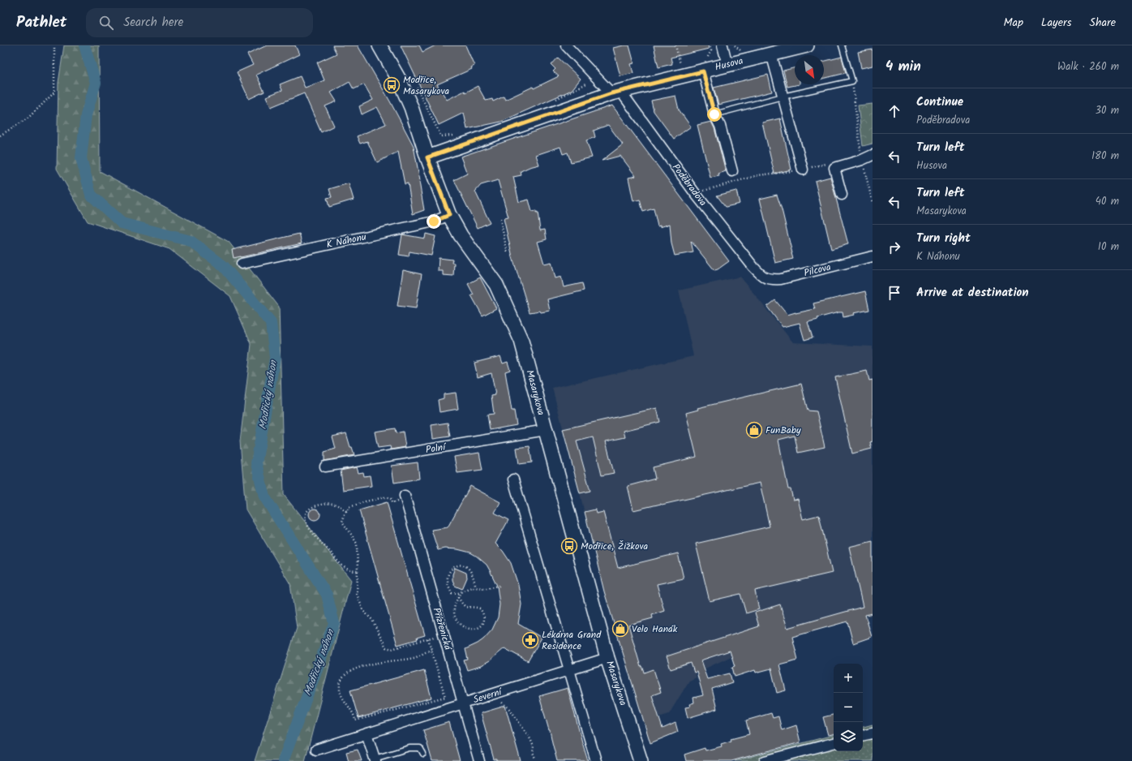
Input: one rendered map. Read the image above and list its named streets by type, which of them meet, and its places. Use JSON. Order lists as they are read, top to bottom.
{
  "streets": {
    "street": [
      "Husova",
      "Poděbradova",
      "K Náhonu",
      "Pilcova",
      "Masarykova",
      "Polní",
      "Přízřenická",
      "Severní"
    ]
  },
  "crossings": [
    ["Husova", "Poděbradova"],
    ["Husova", "Masarykova"],
    ["Poděbradova", "Pilcova"],
    ["K Náhonu", "Masarykova"],
    ["Masarykova", "Polní"],
    ["Masarykova", "Severní"],
    ["Přízřenická", "Severní"]
  ],
  "water": ["Modřický náhon"],
  "places": {
    "bus stop": ["Modřice, Masarykova", "Modřice, Žižkova"],
    "shop": ["FunBaby", "Velo Hanák"],
    "pharmacy": ["Lékárna Grand Residence"]
  },
  "north": "bottom right",
  "page": {
    "header": "Pathlet",
    "search": "Search here",
    "nav": ["Map", "Layers", "Share"],
    "heading": ["4 min", "Walk · 260 m"],
    "list": [
      ["Continue", "Poděbradova", "30 m"],
      ["Turn left", "Husova", "180 m"],
      ["Turn left", "Masarykova", "40 m"],
      ["Turn right", "K Náhonu", "10 m"],
      "Arrive at destination"
    ],
    "map_buttons": ["+", "−"]
  }
}
